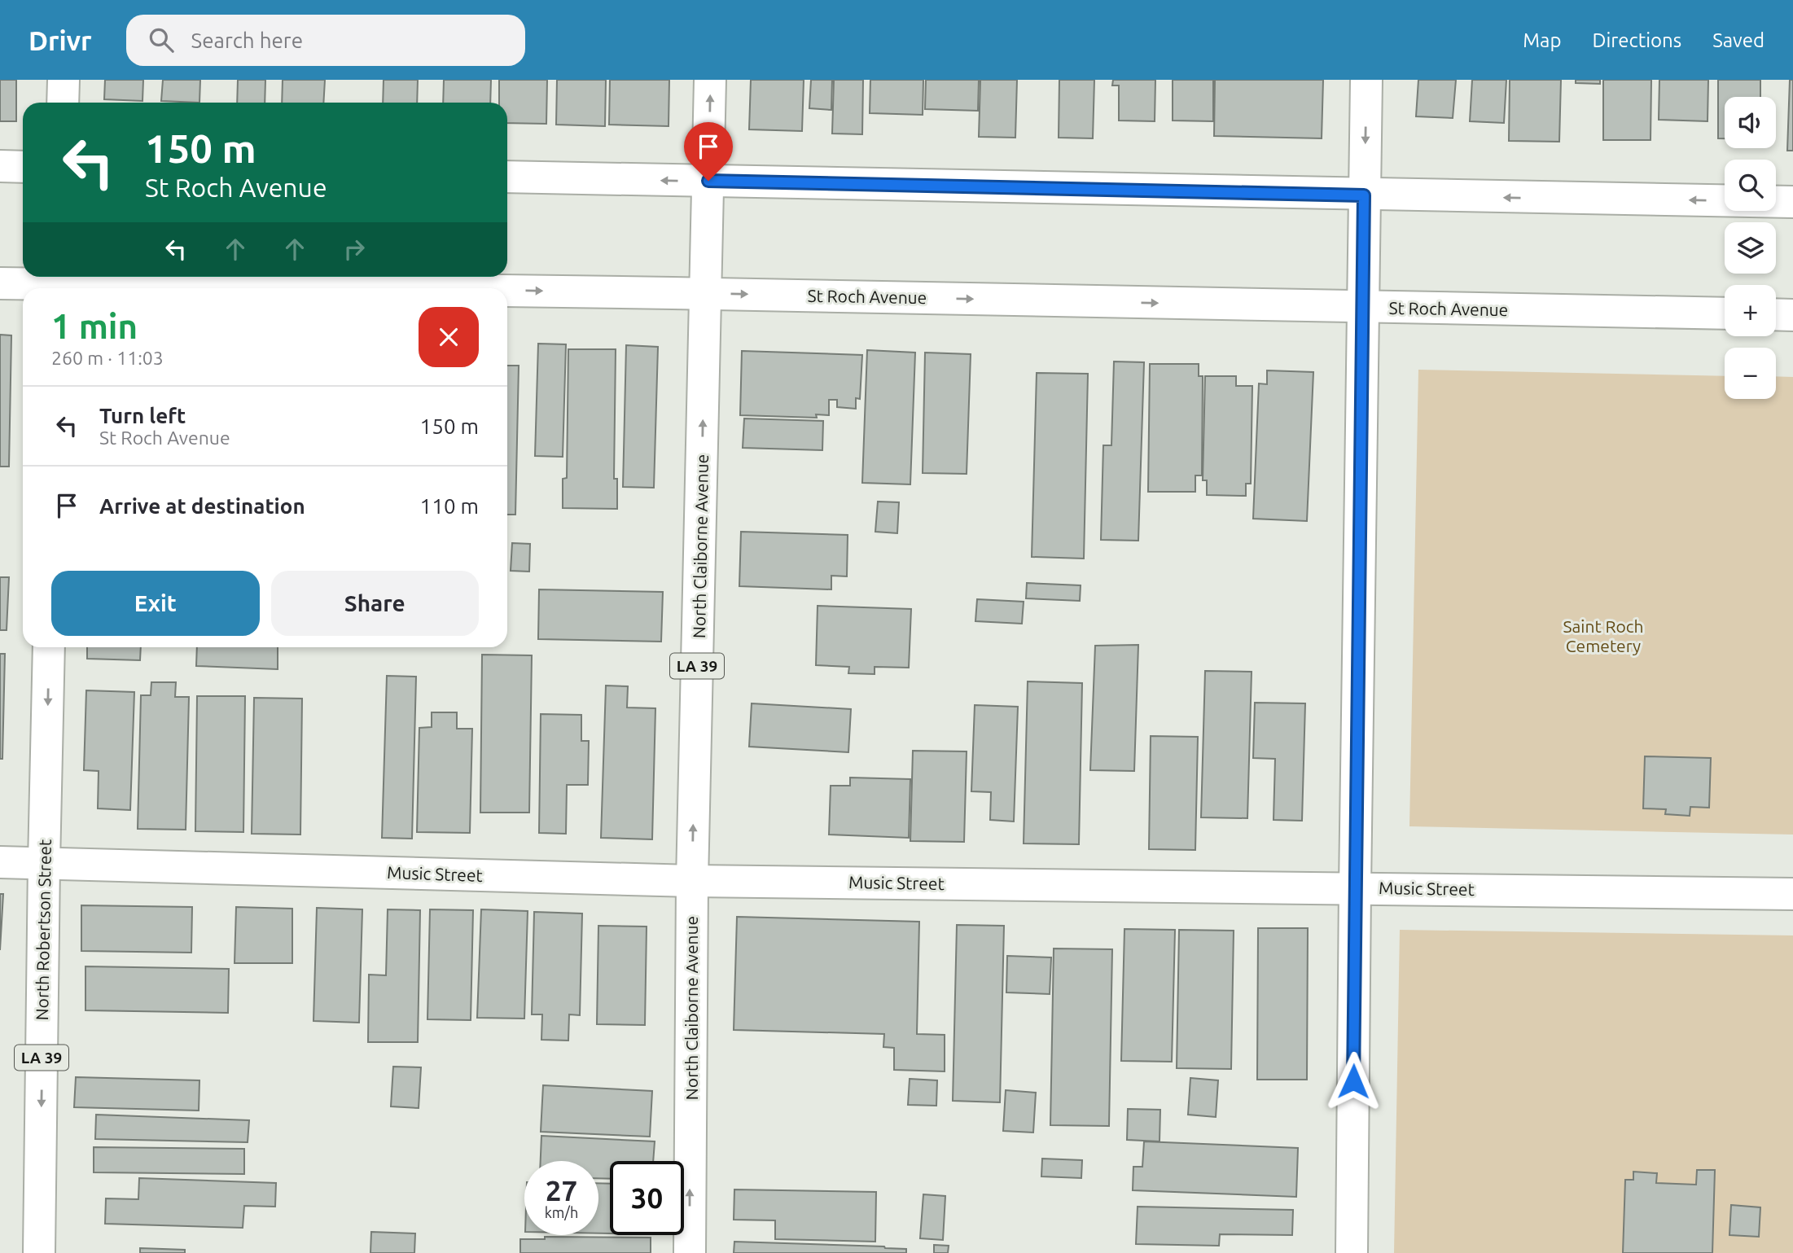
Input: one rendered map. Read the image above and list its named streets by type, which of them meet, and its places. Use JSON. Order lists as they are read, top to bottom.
{
  "streets": {
    "street": [
      "St Roch Avenue",
      "North Claiborne Avenue",
      "LA 39",
      "Music Street",
      "North Robertson Street"
    ]
  },
  "crossings": [
    ["St Roch Avenue", "North Claiborne Avenue"],
    ["North Claiborne Avenue", "Music Street"],
    ["Music Street", "North Robertson Street"]
  ],
  "one_way": ["North Claiborne Avenue", "North Robertson Street"],
  "parks": ["Saint Roch Cemetery"],
  "page": {
    "header": "Drivr",
    "search": "Search here",
    "nav": ["Map", "Directions", "Saved"],
    "map_buttons": ["+", "−"],
    "turn": ["150 m", "St Roch Avenue"],
    "heading": ["1 min", "260 m · 11:03"],
    "list": [
      {
        "name": "Turn left",
        "note": "St Roch Avenue",
        "value": "150 m"
      },
      {
        "name": "Arrive at destination",
        "value": "110 m"
      }
    ],
    "buttons": ["Exit", "Share"],
    "speed": "27 km/h",
    "limit": "30"
  }
}
